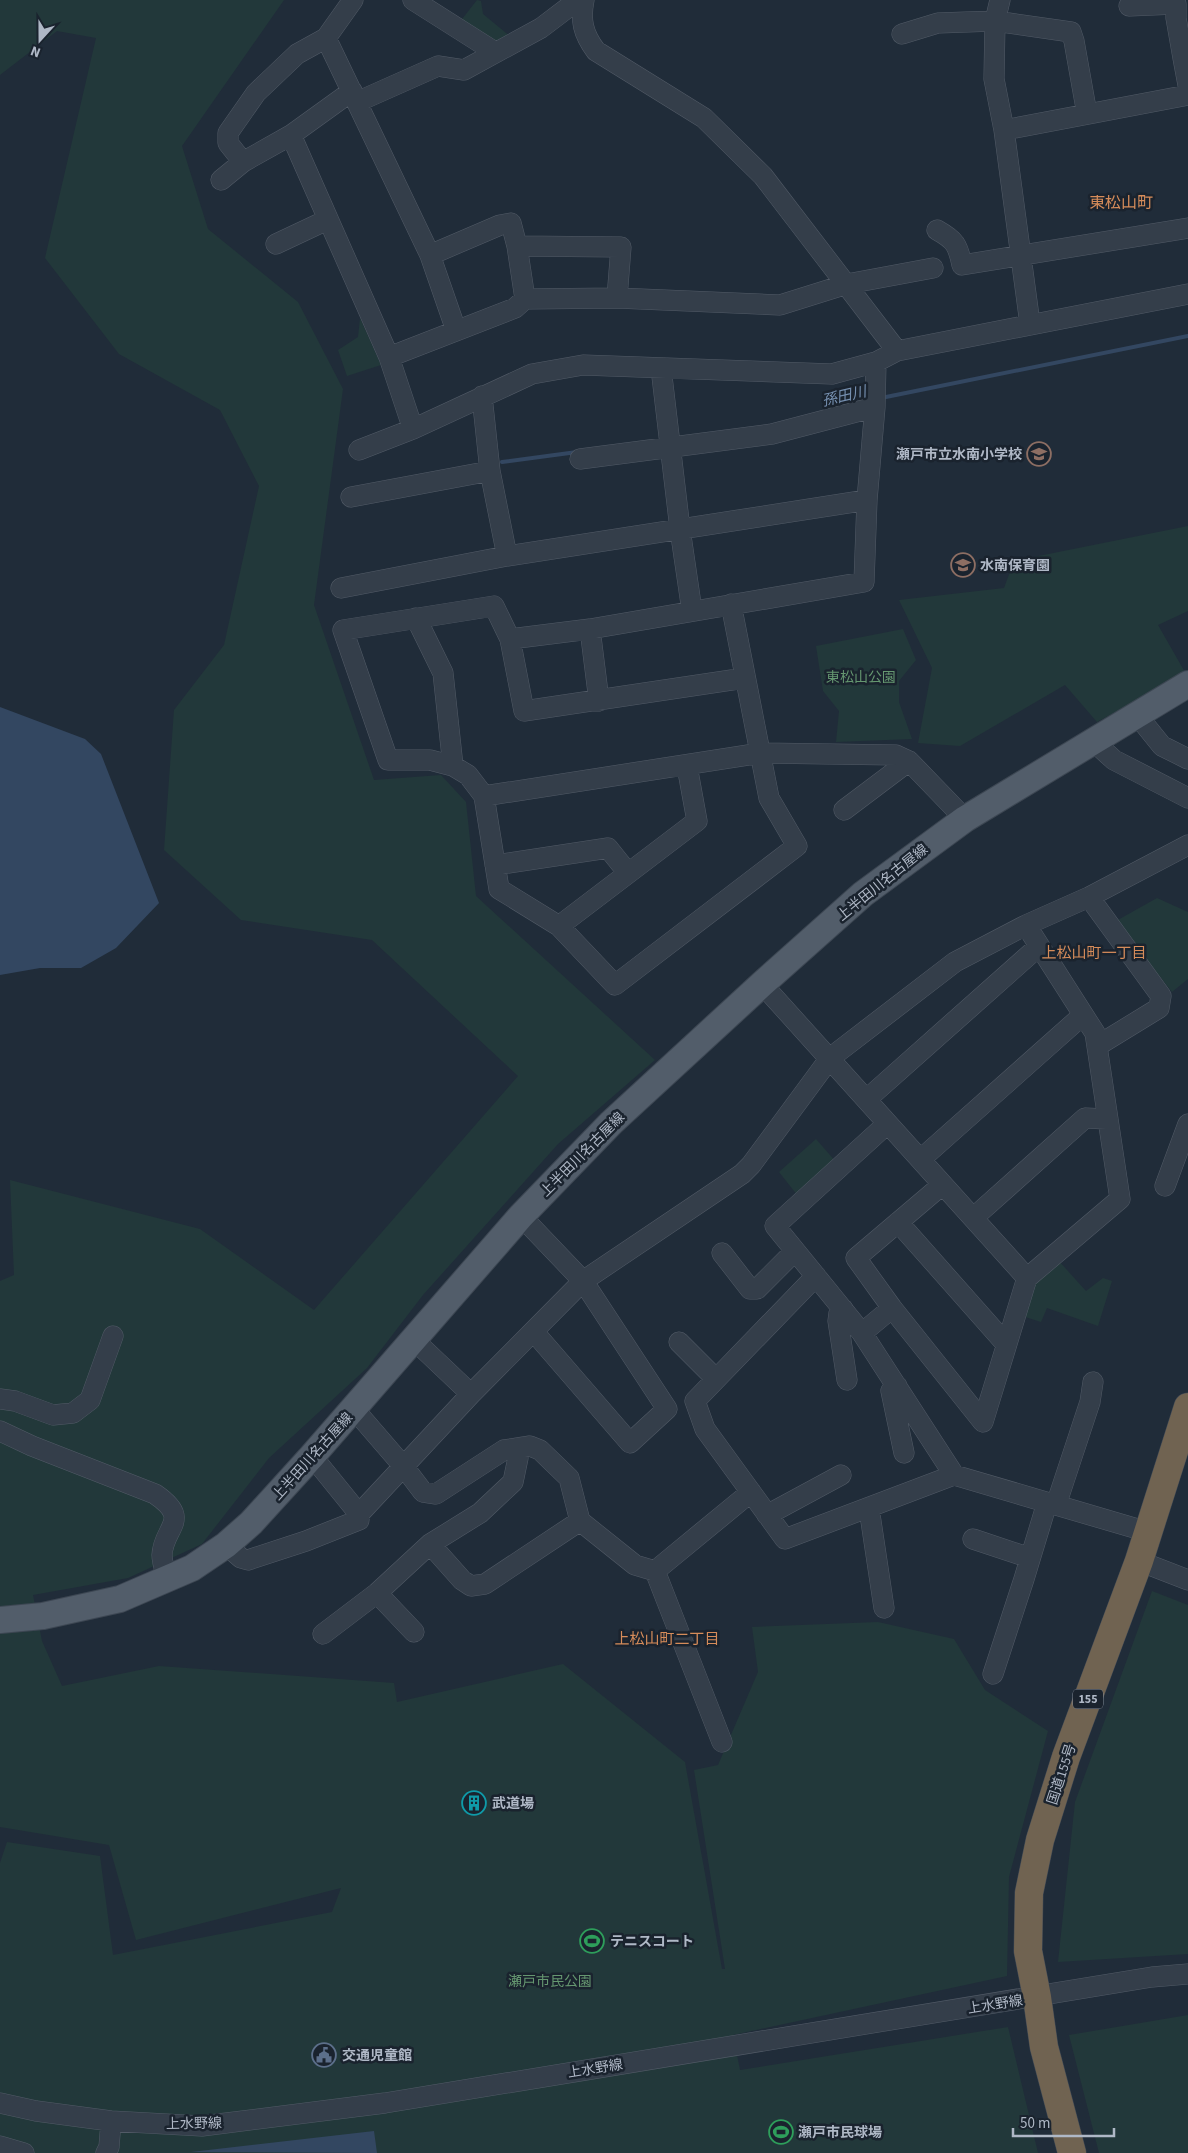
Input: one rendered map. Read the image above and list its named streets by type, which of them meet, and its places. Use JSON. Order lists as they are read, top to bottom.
{
  "streets": {
    "highway": ["155", "国道155号"],
    "main road": ["上半田川名古屋線"],
    "street": ["上水野線"]
  },
  "crossings": [
    ["国道155号", "上水野線"]
  ],
  "districts": ["東松山町", "上松山町一丁目", "上松山町二丁目"],
  "water": ["孫田川"],
  "parks": ["東松山公園", "瀬戸市民公園"],
  "places": {
    "school or university": ["瀬戸市立水南小学校", "水南保育園"],
    "building": ["武道場"],
    "sports": ["テニスコート", "瀬戸市民球場"],
    "public building": ["交通児童館"]
  },
  "scale_bar": "50 m",
  "north": "bottom"
}
